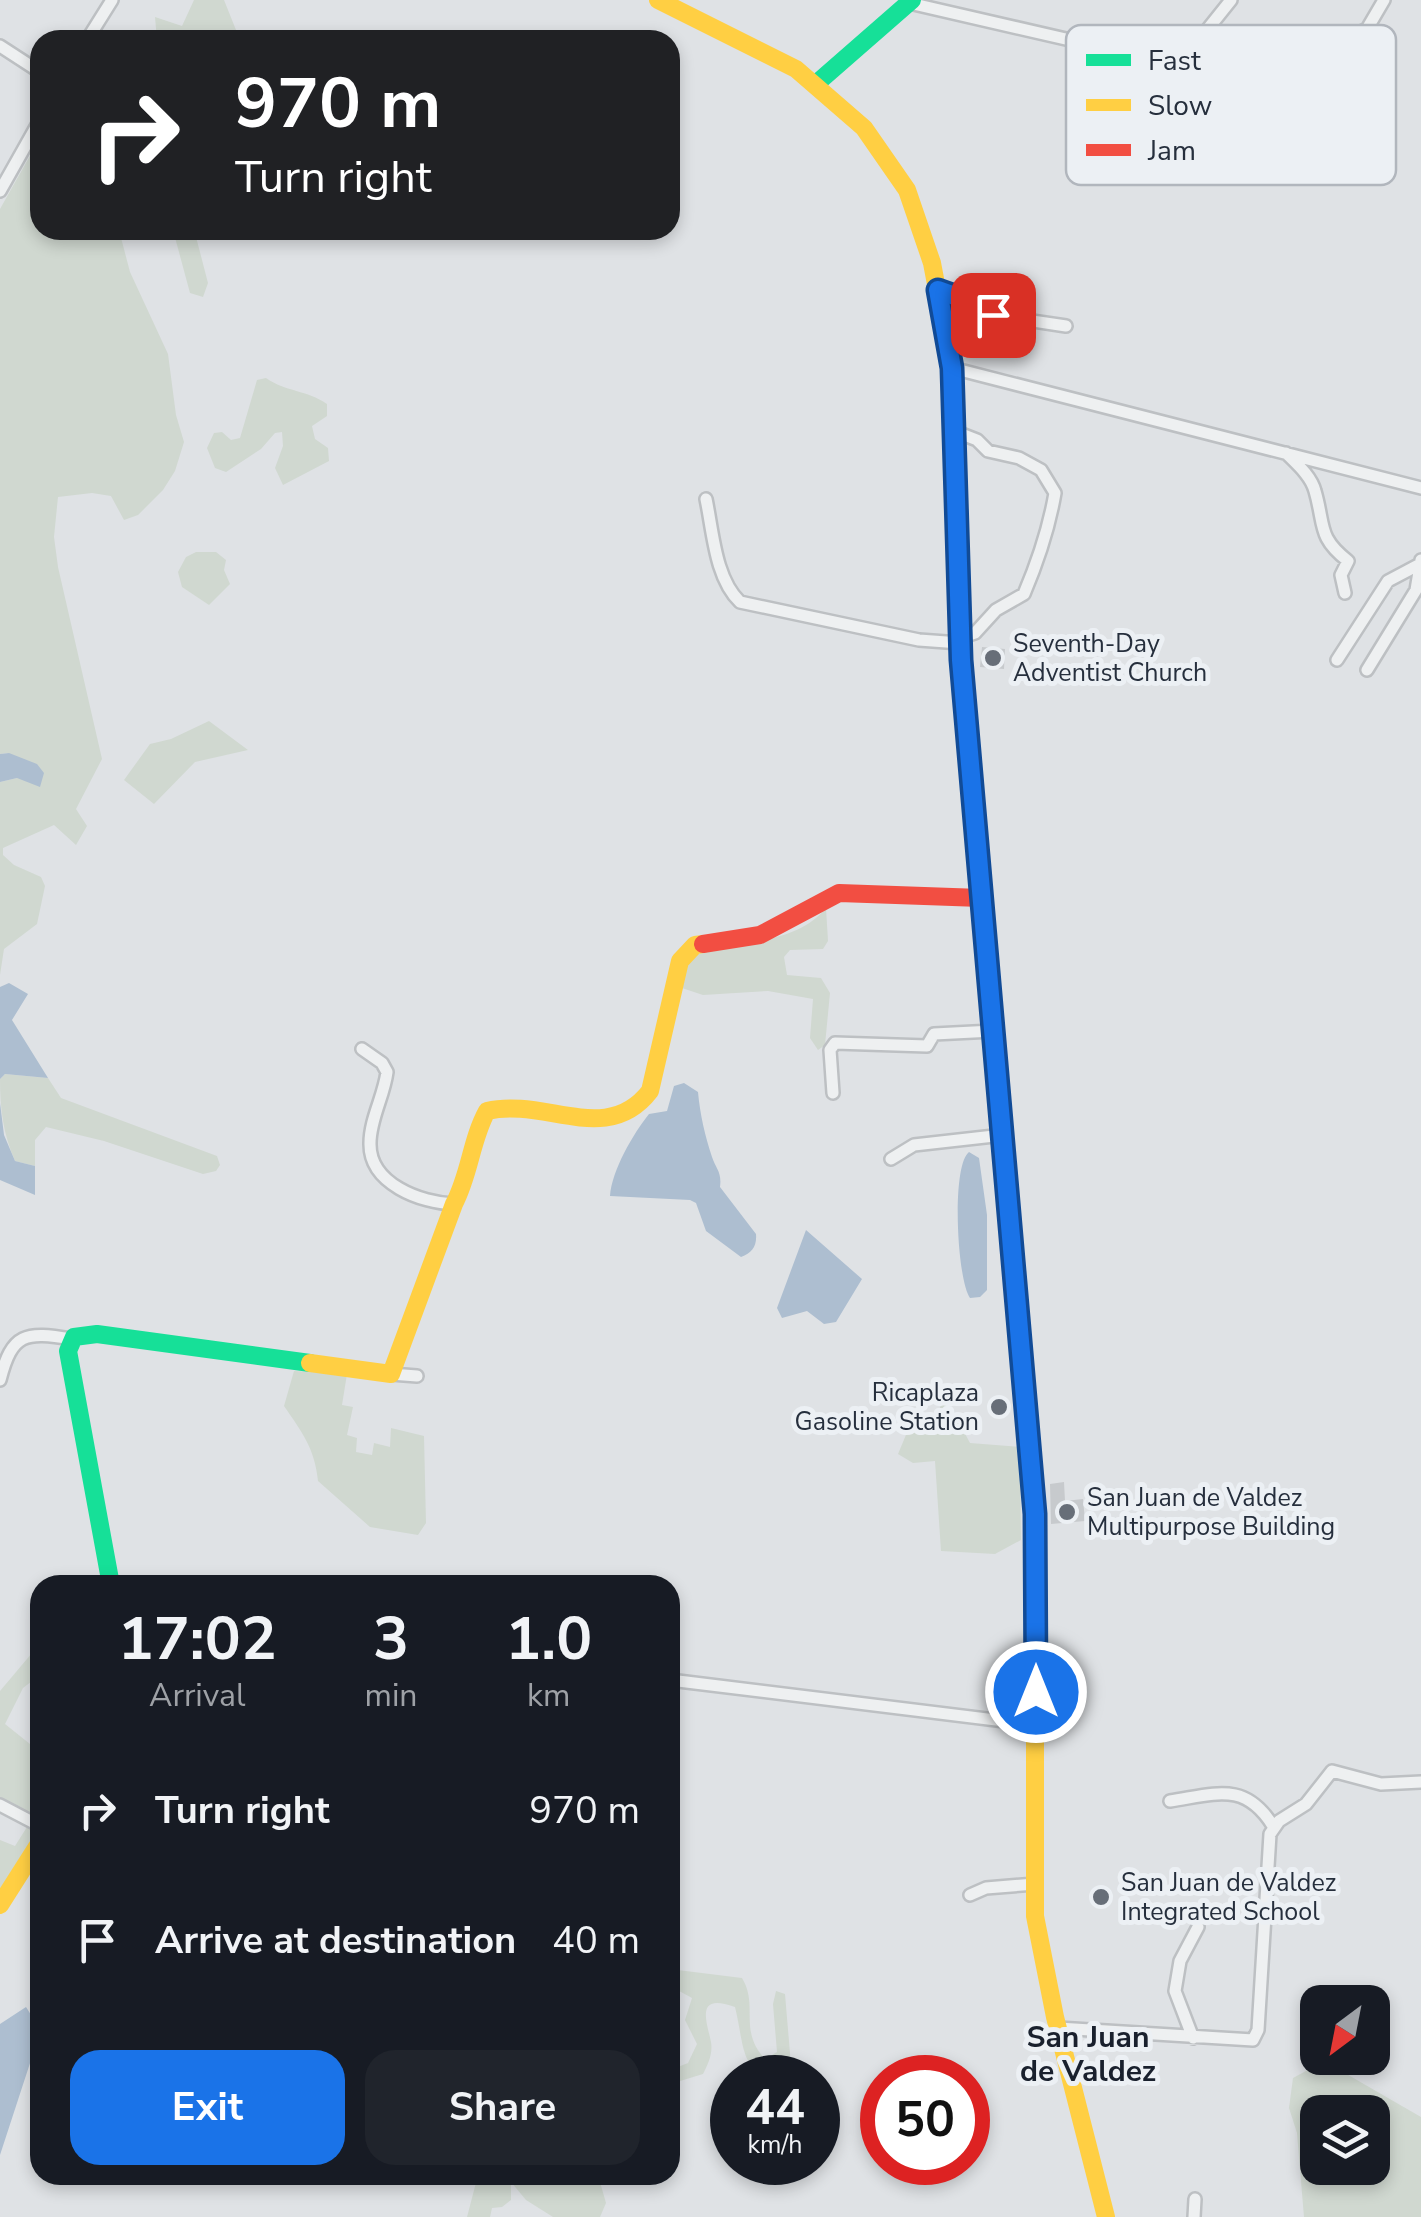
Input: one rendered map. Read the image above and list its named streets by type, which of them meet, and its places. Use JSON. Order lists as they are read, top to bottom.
{
  "districts": ["San Juan de Valdez"],
  "places": [
    "Seventh-Day Adventist Church",
    "Ricaplaza Gasoline Station",
    "San Juan de Valdez Multipurpose Building",
    "San Juan de Valdez Integrated School"
  ],
  "legend": ["Fast", "Slow", "Jam"],
  "north": "bottom left",
  "page": {
    "turn": ["970 m", "Turn right"],
    "eta": [
      "17:02",
      "Arrival",
      "3",
      "min",
      "1.0",
      "km"
    ],
    "list": [
      {
        "name": "Turn right",
        "value": "970 m"
      },
      {
        "name": "Arrive at destination",
        "value": "40 m"
      }
    ],
    "buttons": ["Exit", "Share"],
    "speed": "44 km/h",
    "limit": "50"
  }
}
